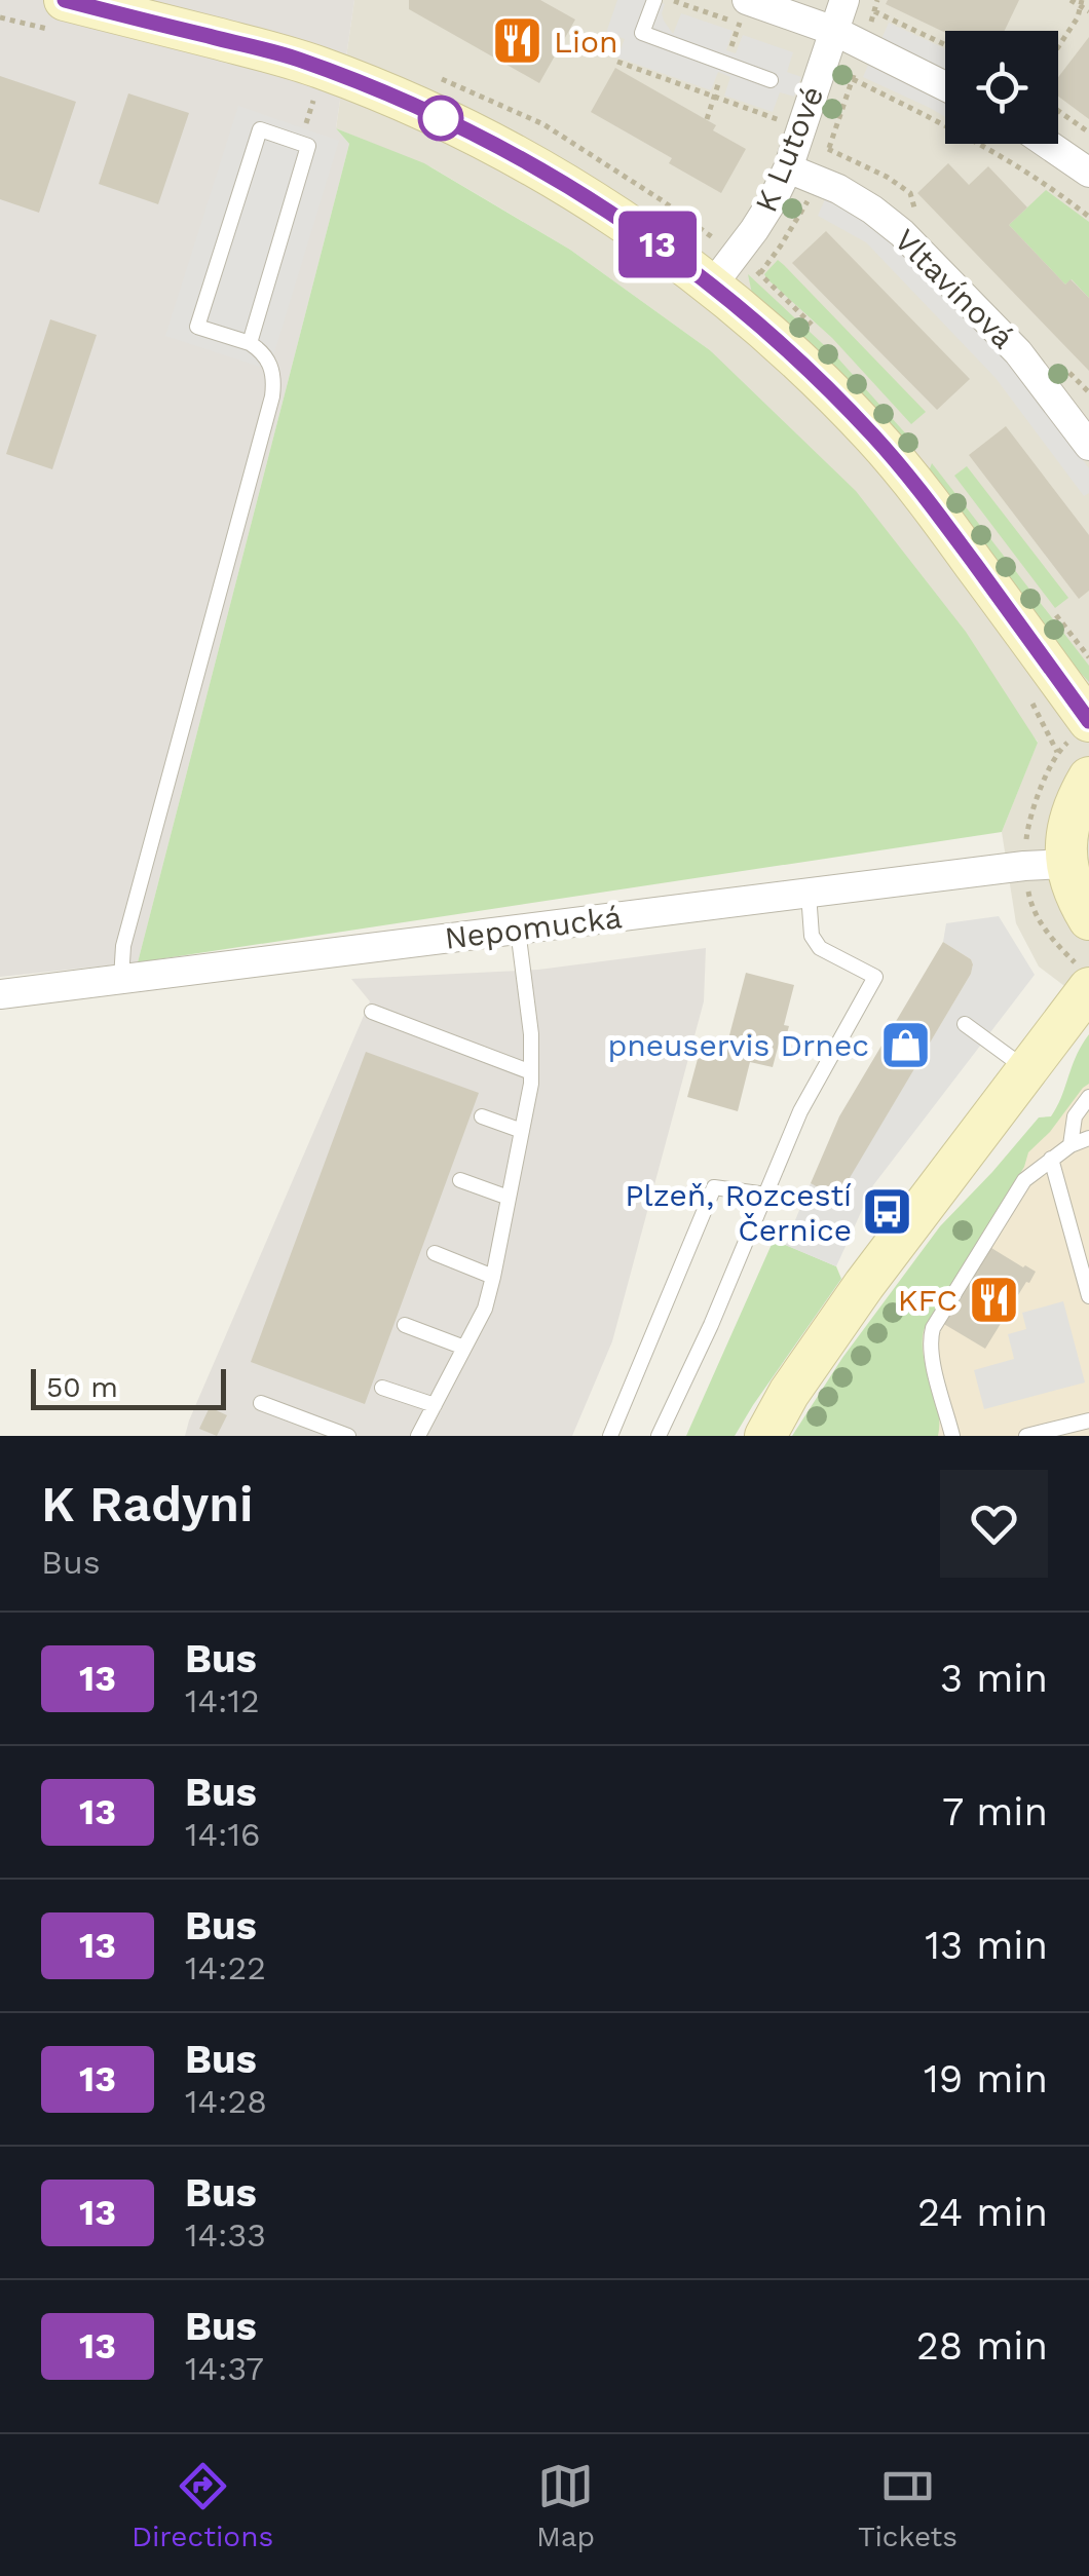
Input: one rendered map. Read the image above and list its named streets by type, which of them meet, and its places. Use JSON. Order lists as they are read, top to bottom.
{
  "streets": {
    "street": ["K Lutové", "Vltavínová", "Nepomucká"]
  },
  "crossings": [
    ["K Lutové", "Vltavínová"]
  ],
  "places": {
    "restaurant": ["Lion", "KFC"],
    "shop": ["pneuservis Drnec"],
    "bus stop": ["Plzeň, Rozcestí Černice"]
  },
  "lines": ["bus line 13"],
  "scale_bar": "50 m",
  "page": {
    "on_map": "13",
    "scale": "50 m",
    "heading": ["K Radyni", "Bus"],
    "list": [
      {
        "mark": "13",
        "name": "Bus",
        "note": "14:12",
        "value": "3 min"
      },
      {
        "mark": "13",
        "name": "Bus",
        "note": "14:16",
        "value": "7 min"
      },
      {
        "mark": "13",
        "name": "Bus",
        "note": "14:22",
        "value": "13 min"
      },
      {
        "mark": "13",
        "name": "Bus",
        "note": "14:28",
        "value": "19 min"
      },
      {
        "mark": "13",
        "name": "Bus",
        "note": "14:33",
        "value": "24 min"
      },
      {
        "mark": "13",
        "name": "Bus",
        "note": "14:37",
        "value": "28 min"
      }
    ],
    "tabs": ["Directions", "Map", "Tickets"]
  }
}
